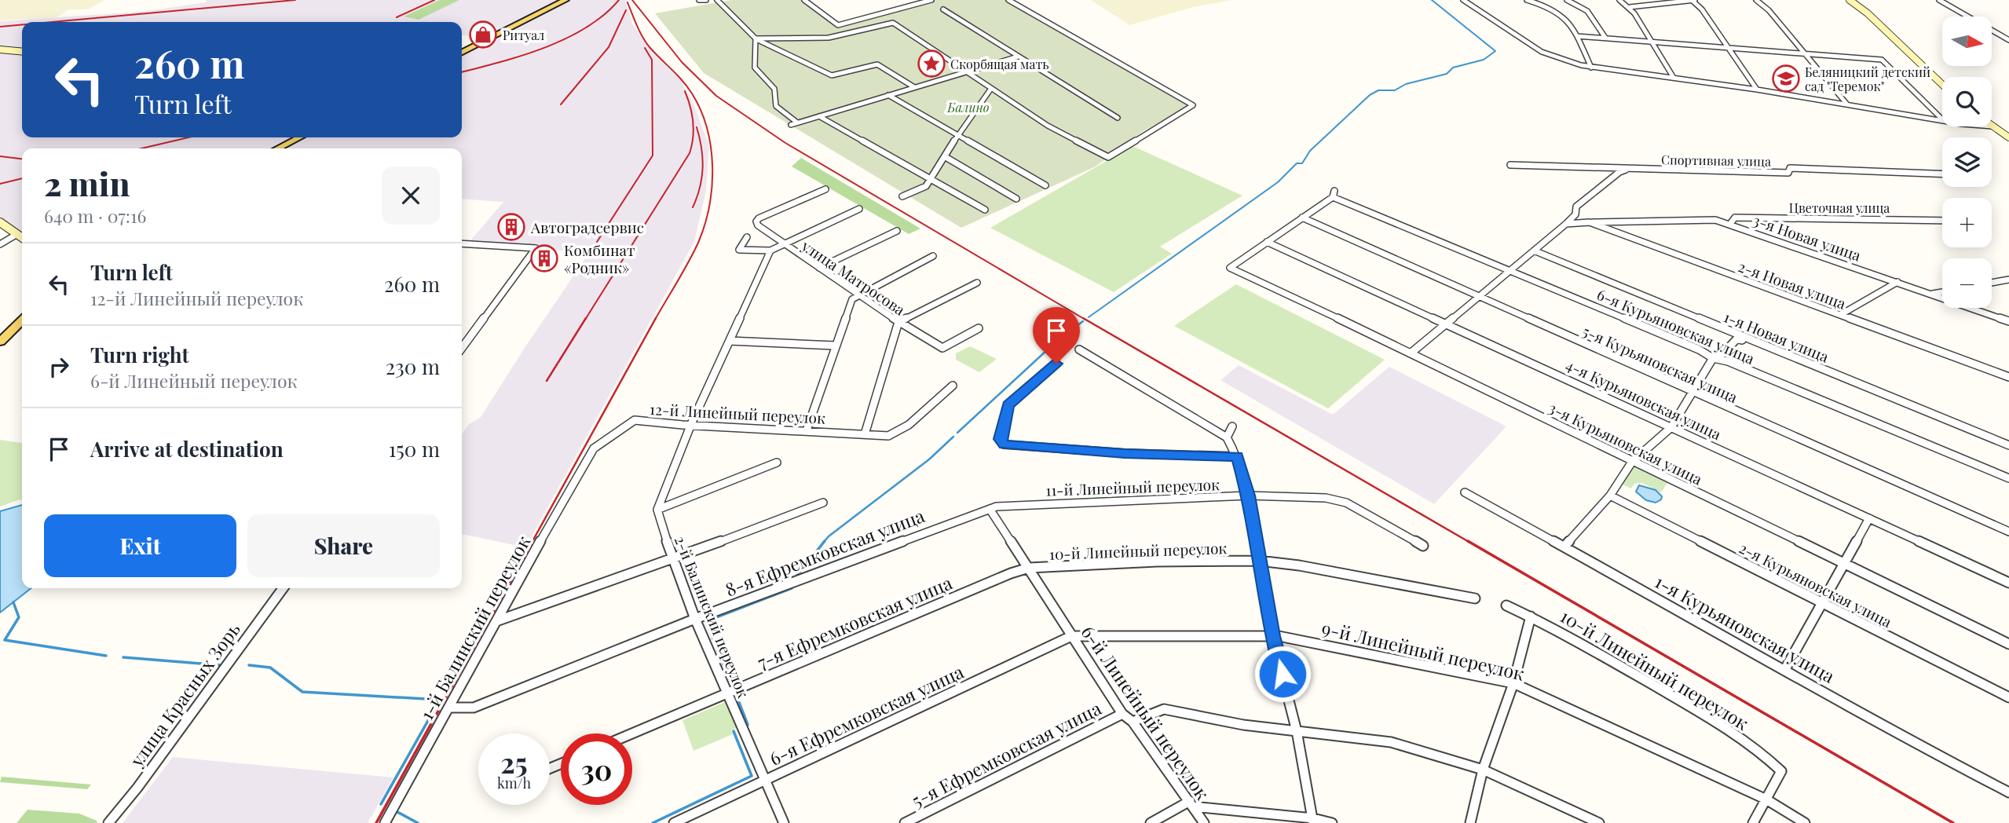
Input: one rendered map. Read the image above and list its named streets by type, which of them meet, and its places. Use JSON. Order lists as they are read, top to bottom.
{
  "streets": {
    "street": [
      "Спортивная улица",
      "Цветочная улица",
      "3-я Новая улица",
      "улица Матросова",
      "2-я Новая улица",
      "6-я Курьяновская улица",
      "1-я Новая улица",
      "5-я Курьяновская улица",
      "4-я Курьяновская улица",
      "12-й Линейный переулок",
      "3-я Курьяновская улица",
      "11-й Линейный переулок",
      "10-й Линейный переулок",
      "8-я Ефремковская улица",
      "2-я Курьяновская улица",
      "2-й Балинский переулок",
      "7-я Ефремковская улица",
      "1-й Балинский переулок",
      "1-я Курьяновская улица",
      "9-й Линейный переулок",
      "улица Красных Зорь",
      "6-й Линейный переулок",
      "6-я Ефремковская улица",
      "5-я Ефремковская улица"
    ]
  },
  "crossings": [
    ["Цветочная улица", "3-я Новая улица"],
    ["3-я Новая улица", "2-я Новая улица"],
    ["6-я Курьяновская улица", "5-я Курьяновская улица"],
    ["4-я Курьяновская улица", "3-я Курьяновская улица"],
    ["12-й Линейный переулок", "1-й Балинский переулок"],
    ["11-й Линейный переулок", "8-я Ефремковская улица"],
    ["11-й Линейный переулок", "6-й Линейный переулок"],
    ["10-й Линейный переулок", "7-я Ефремковская улица"],
    ["10-й Линейный переулок", "9-й Линейный переулок"],
    ["10-й Линейный переулок", "6-й Линейный переулок"],
    ["8-я Ефремковская улица", "2-й Балинский переулок"],
    ["8-я Ефремковская улица", "1-й Балинский переулок"],
    ["8-я Ефремковская улица", "6-й Линейный переулок"],
    ["2-й Балинский переулок", "7-я Ефремковская улица"],
    ["2-й Балинский переулок", "6-я Ефремковская улица"],
    ["7-я Ефремковская улица", "6-й Линейный переулок"],
    ["9-й Линейный переулок", "6-й Линейный переулок"],
    ["9-й Линейный переулок", "6-я Ефремковская улица"],
    ["6-й Линейный переулок", "6-я Ефремковская улица"],
    ["6-й Линейный переулок", "5-я Ефремковская улица"]
  ],
  "parks": ["Балино"],
  "places": {
    "shop": ["Ритуал"],
    "place": ["Скорбящая мать"],
    "school or university": ["Беляницкий детский сад \"Теремок\""],
    "building": ["Автоградсервис", "Комбинат «Родник»"]
  },
  "north": "right",
  "page": {
    "map_buttons": ["+", "−"],
    "turn": ["260 m", "Turn left"],
    "heading": ["2 min", "640 m · 07:16"],
    "list": [
      {
        "name": "Turn left",
        "note": "12-й Линейный переулок",
        "value": "260 m"
      },
      {
        "name": "Turn right",
        "note": "6-й Линейный переулок",
        "value": "230 m"
      },
      {
        "name": "Arrive at destination",
        "value": "150 m"
      }
    ],
    "buttons": ["Exit", "Share"],
    "speed": "25 km/h",
    "limit": "30"
  }
}
